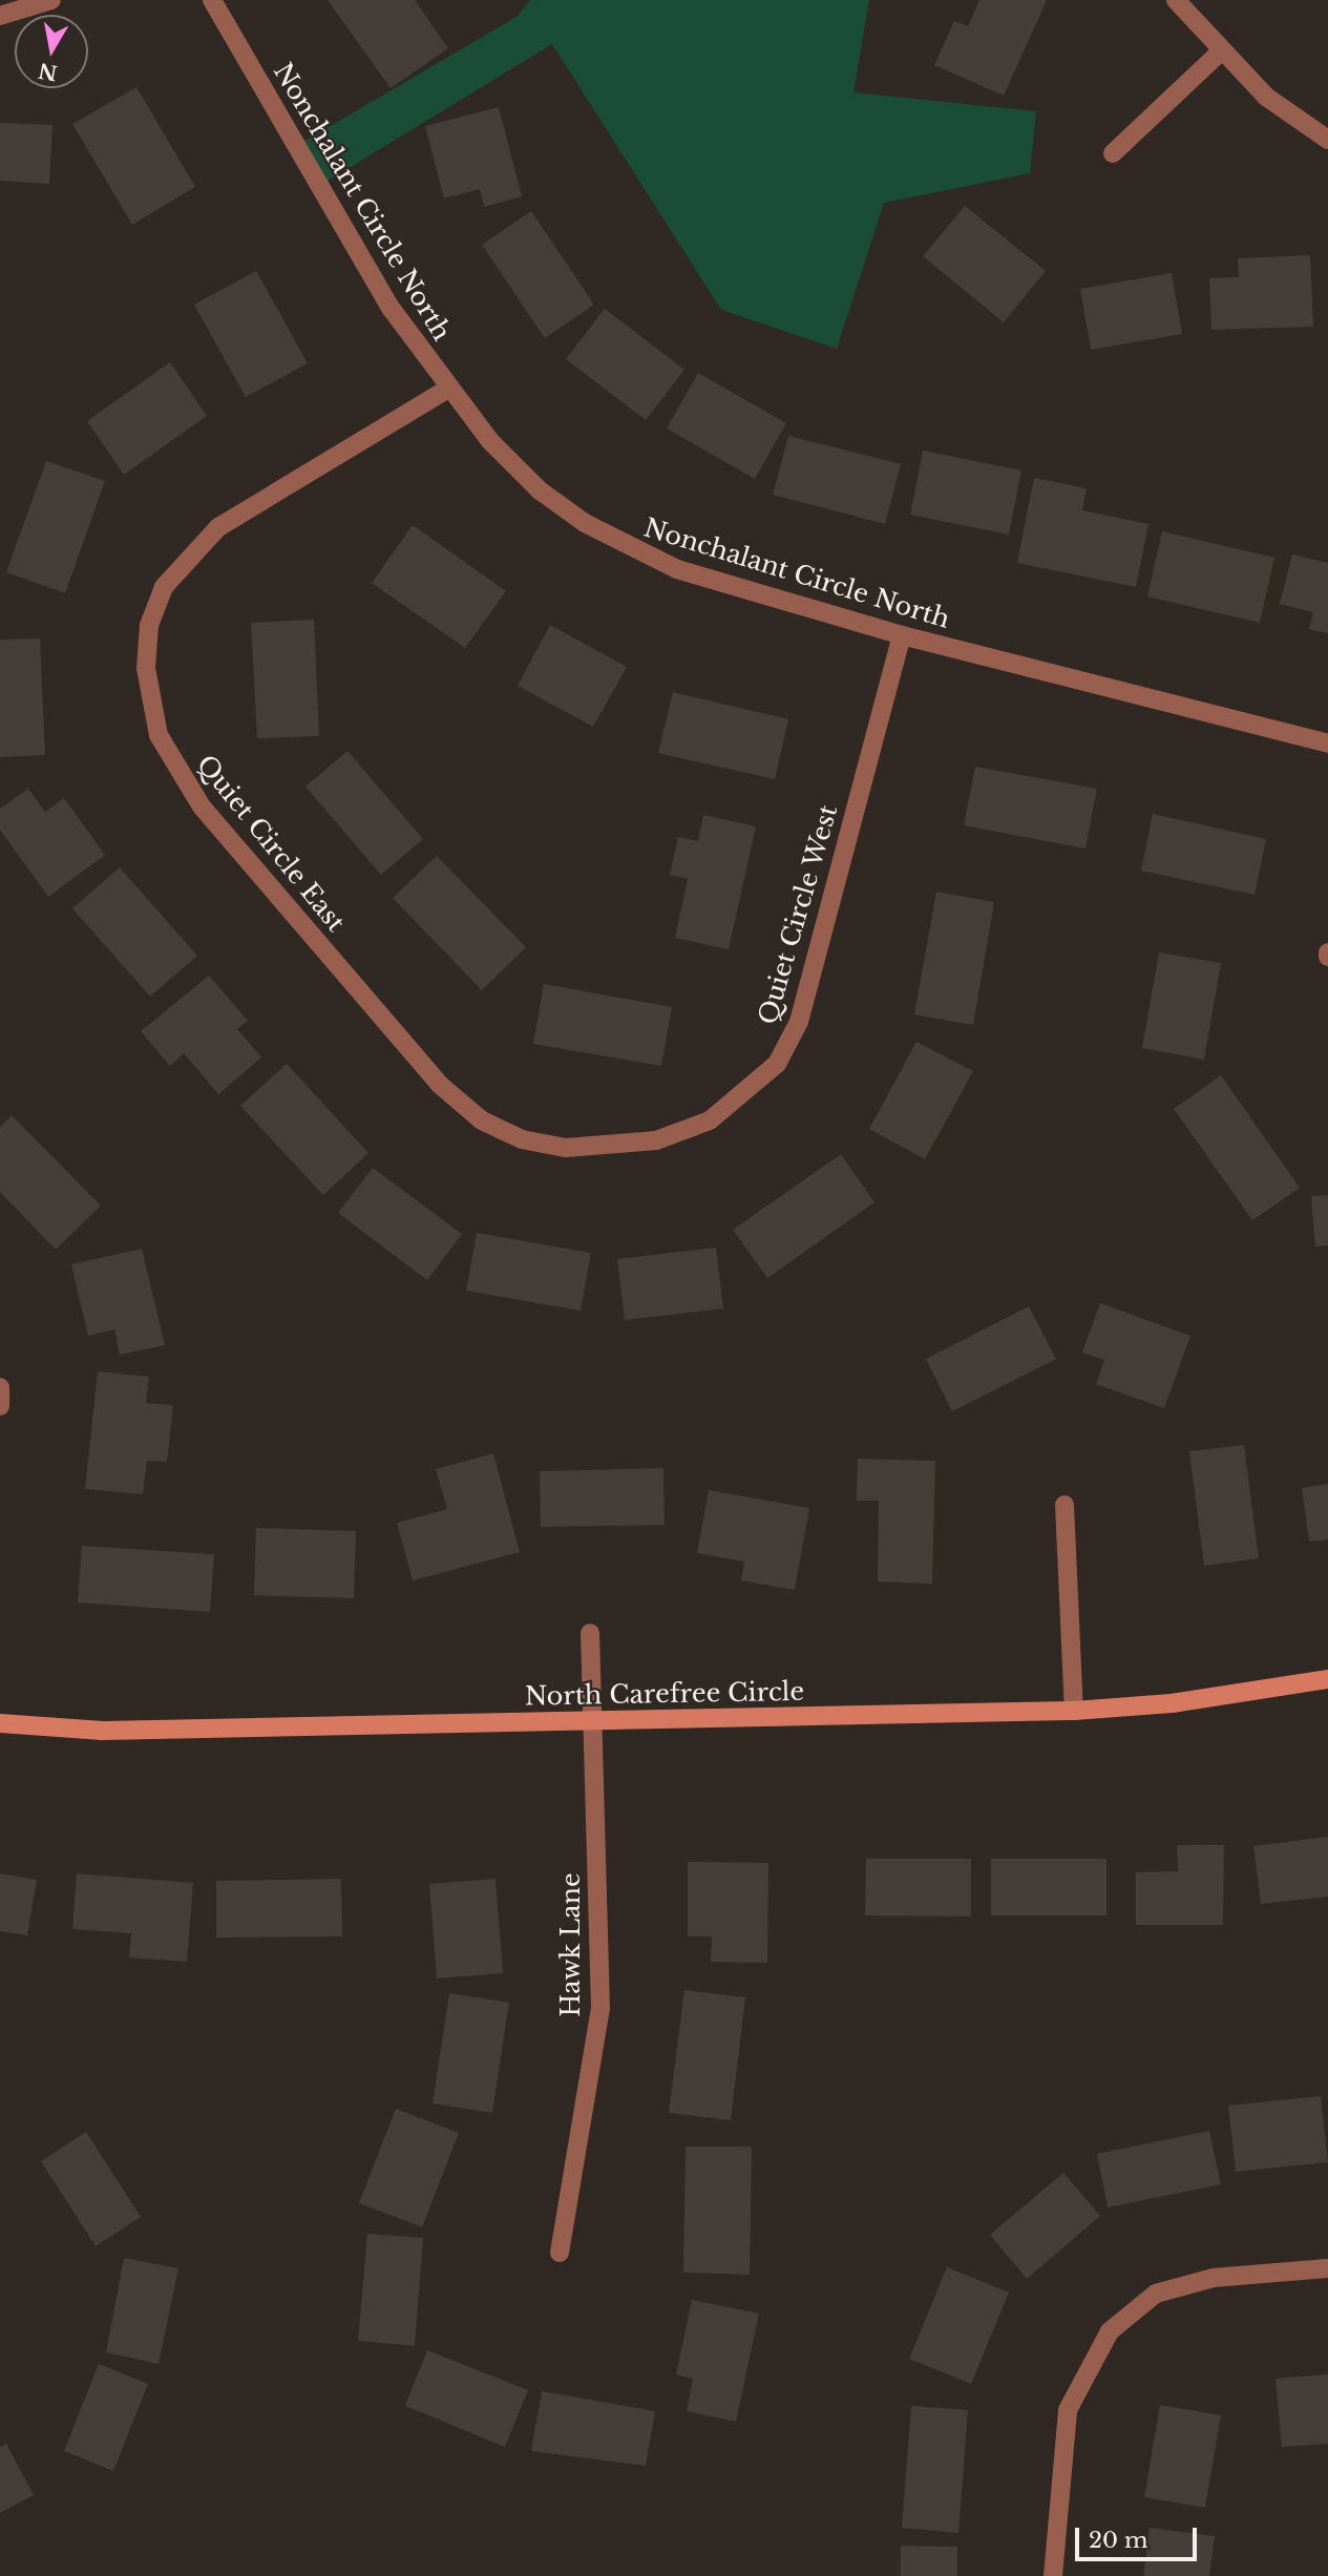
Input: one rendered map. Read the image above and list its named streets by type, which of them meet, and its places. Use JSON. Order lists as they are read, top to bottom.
{
  "streets": {
    "main road": ["North Carefree Circle"],
    "street": [
      "Nonchalant Circle North",
      "Quiet Circle East",
      "Quiet Circle West",
      "Hawk Lane"
    ]
  },
  "crossings": [
    ["Nonchalant Circle North", "Quiet Circle East"],
    ["Nonchalant Circle North", "Quiet Circle West"],
    ["Quiet Circle East", "Quiet Circle West"],
    ["North Carefree Circle", "Hawk Lane"]
  ],
  "scale_bar": "20 m",
  "north": "bottom"
}
